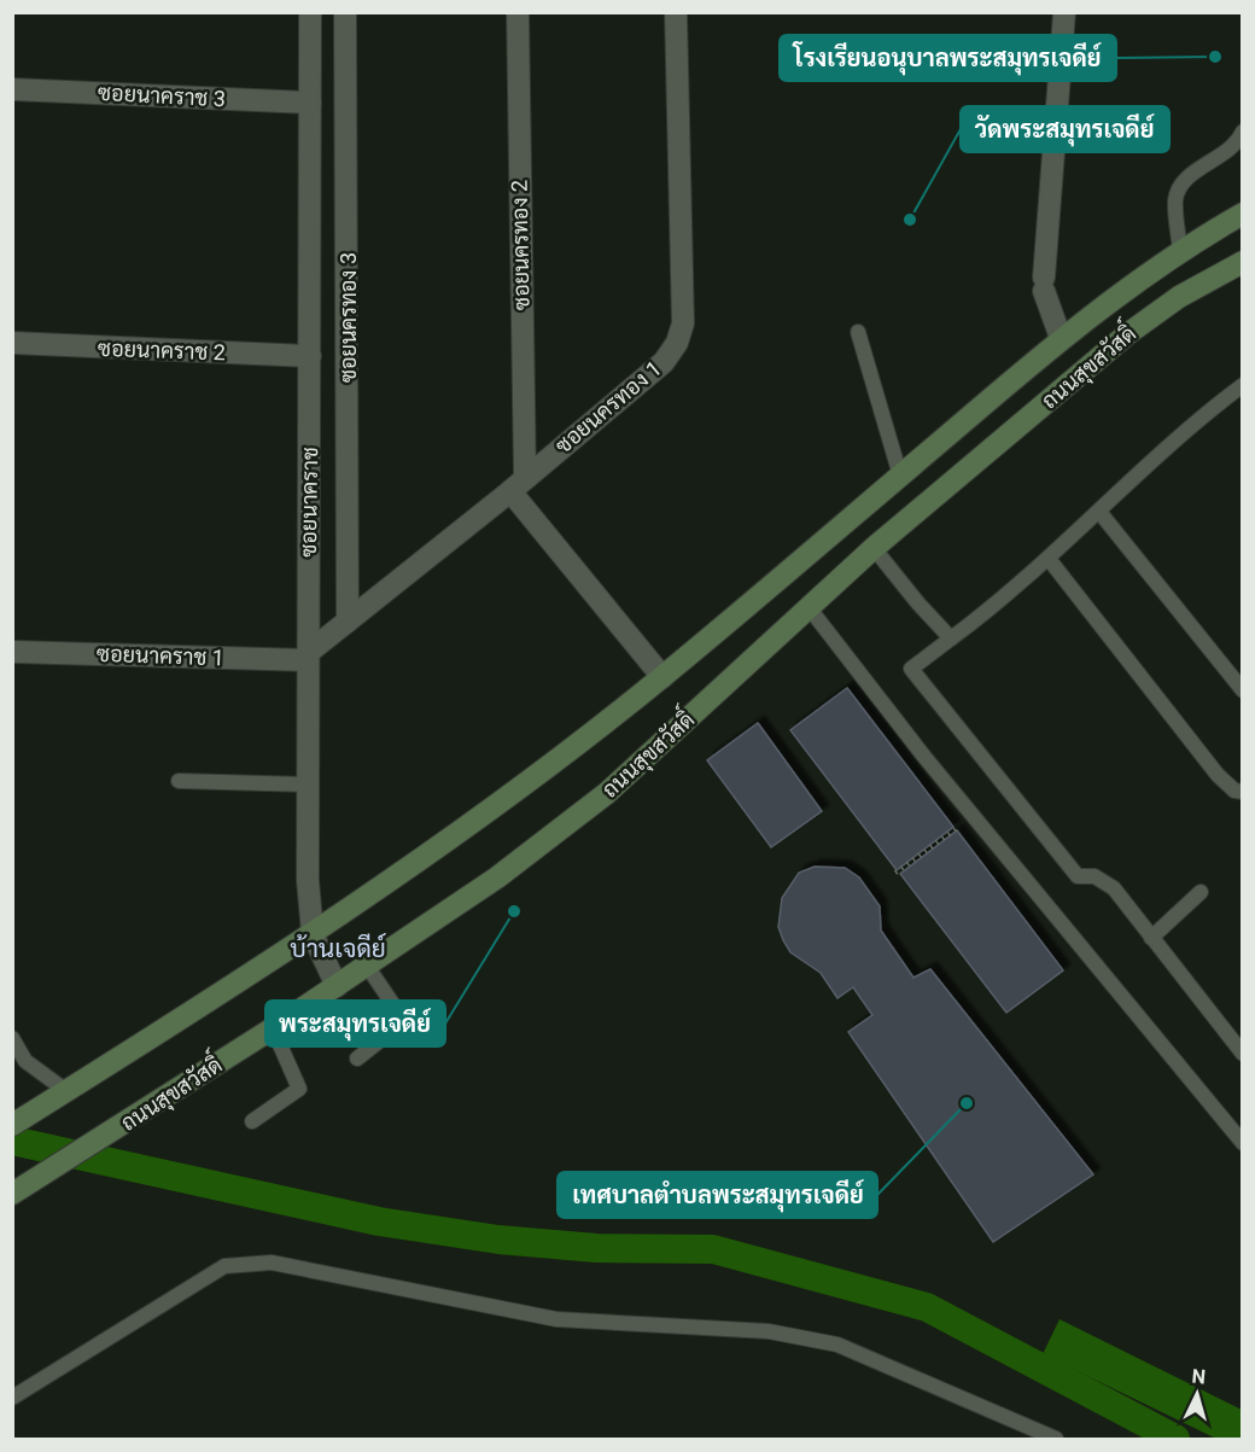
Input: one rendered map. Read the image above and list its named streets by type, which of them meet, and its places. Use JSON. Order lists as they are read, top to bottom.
{
  "streets": {
    "main road": ["ถนนสุขสวัสดิ์"],
    "street": [
      "ซอยนาคราช 3",
      "ซอยนครทอง 2",
      "ซอยนครทอง 3",
      "ซอยนาคราช 2",
      "ซอยนครทอง 1",
      "ซอยนาคราช",
      "ซอยนาคราช 1"
    ]
  },
  "crossings": [
    ["ซอยนาคราช 3", "ซอยนาคราช"],
    ["ซอยนครทอง 2", "ซอยนครทอง 1"],
    ["ซอยนครทอง 3", "ซอยนครทอง 1"],
    ["ซอยนาคราช 2", "ซอยนาคราช"],
    ["ถนนสุขสวัสดิ์", "ซอยนาคราช"],
    ["ซอยนครทอง 1", "ซอยนาคราช"],
    ["ซอยนครทอง 1", "ซอยนาคราช 1"],
    ["ซอยนาคราช", "ซอยนาคราช 1"]
  ],
  "districts": ["บ้านเจดีย์"],
  "places": [
    "โรงเรียนอนุบาลพระสมุทรเจดีย์",
    "วัดพระสมุทรเจดีย์",
    "พระสมุทรเจดีย์",
    "เทศบาลตำบลพระสมุทรเจดีย์"
  ],
  "north": "top"
}
